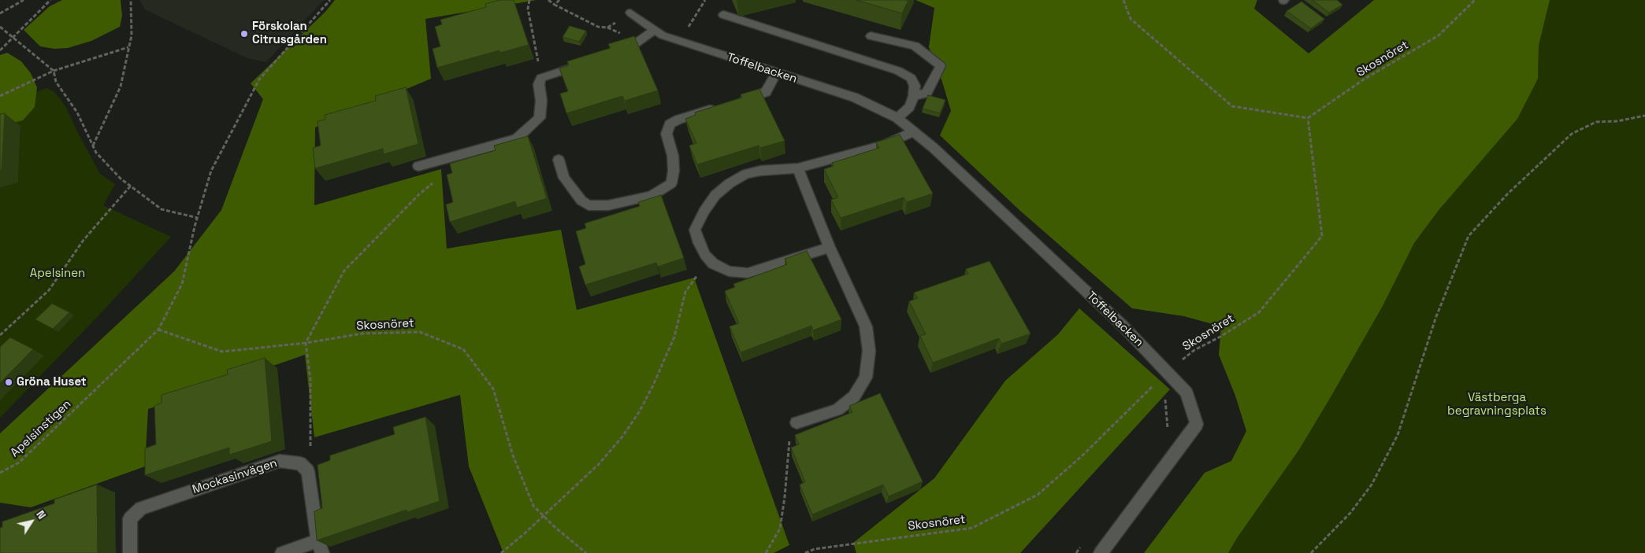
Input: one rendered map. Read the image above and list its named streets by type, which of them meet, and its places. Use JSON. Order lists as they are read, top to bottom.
{
  "streets": {
    "street": ["Toffelbacken", "Mockasinvägen"],
    "path": ["Skosnöret", "Apelsinstigen"]
  },
  "crossings": [
    ["Skosnöret", "Toffelbacken"],
    ["Skosnöret", "Apelsinstigen"]
  ],
  "parks": ["Apelsinen", "Västberga begravningsplats"],
  "places": ["Förskolan Citrusgården", "Gröna Huset"],
  "north": "top right"
}
